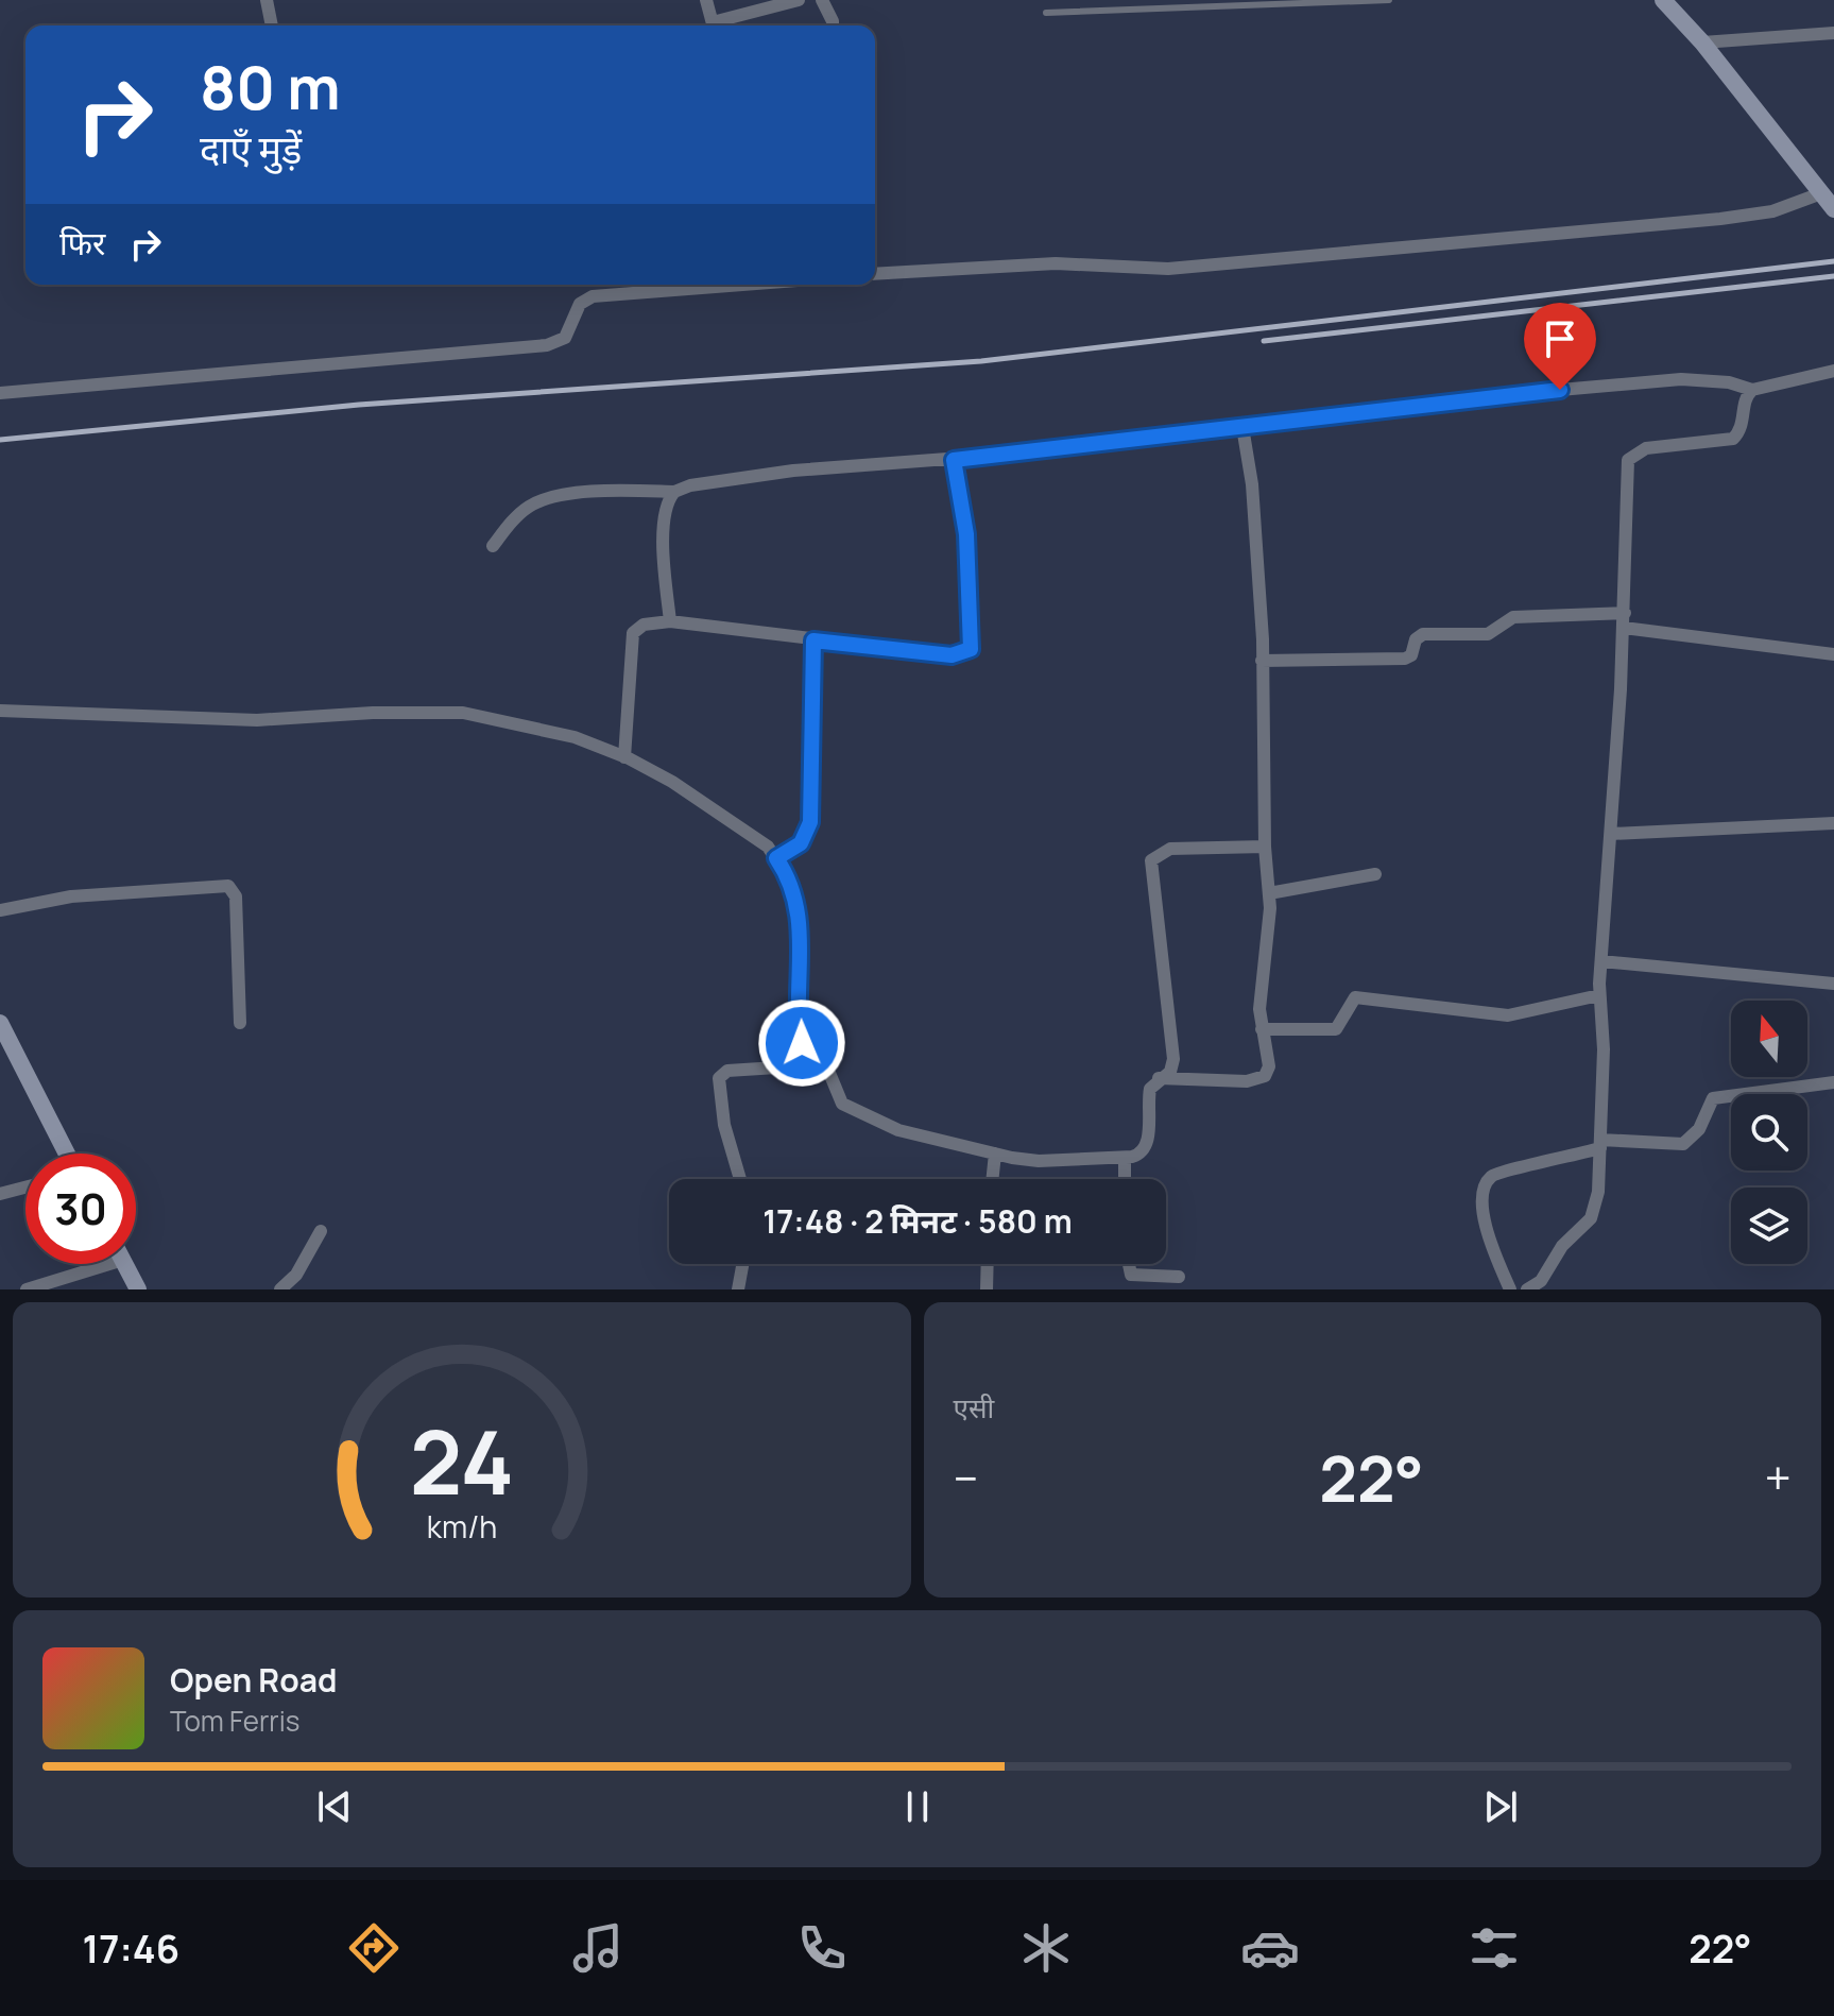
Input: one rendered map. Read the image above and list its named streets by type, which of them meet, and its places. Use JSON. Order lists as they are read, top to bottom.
{
  "north": "top",
  "page": {
    "turn": ["80 m", "दाएँ मुड़ें"],
    "then": "फिर",
    "limit": "30",
    "trip": "17:48 · 2 मिनट · 580 m",
    "tile": "एसी",
    "heat": ["−", "22°", "+"],
    "song": ["Open Road", "Tom Ferris"],
    "tabs": ["17:46", "22°"],
    "gauge": ["24", "km/h"]
  }
}
